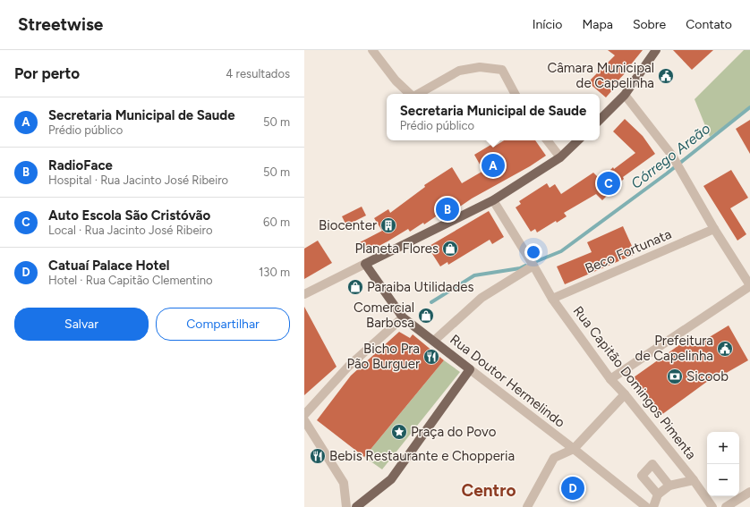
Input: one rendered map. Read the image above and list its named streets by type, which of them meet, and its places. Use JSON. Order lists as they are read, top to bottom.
{
  "streets": {
    "main road": ["Rua Doutor Hermelindo"],
    "street": ["Beco Fortunata", "Rua Capitão Domingos Pimenta"]
  },
  "crossings": [
    ["Beco Fortunata", "Rua Capitão Domingos Pimenta"]
  ],
  "districts": ["Centro"],
  "water": ["Córrego Areão"],
  "places": {
    "public building": ["Câmara Municipal de Capelinha", "Prefeitura de Capelinha"],
    "building": ["Biocenter"],
    "shop": ["Planeta Flores", "Paraiba Utilidades", "Comercial Barbosa"],
    "restaurant": ["Bicho Pra Pão Burguer", "Bebis Restaurante e Chopperia"],
    "bank": ["Sicoob"],
    "place": ["Praça do Povo"]
  },
  "page": {
    "header": "Streetwise",
    "nav": [
      "Início",
      "Mapa",
      "Sobre",
      "Contato"
    ],
    "heading": ["Por perto", "4 resultados"],
    "popup": ["Secretaria Municipal de Saude", "Prédio público"],
    "list": [
      {
        "mark": "A",
        "name": "Secretaria Municipal de Saude",
        "note": "Prédio público",
        "value": "50 m"
      },
      {
        "mark": "B",
        "name": "RadioFace",
        "note": "Hospital · Rua Jacinto José Ribeiro",
        "value": "50 m"
      },
      {
        "mark": "C",
        "name": "Auto Escola São Cristóvão",
        "note": "Local · Rua Jacinto José Ribeiro",
        "value": "60 m"
      },
      {
        "mark": "D",
        "name": "Catuaí Palace Hotel",
        "note": "Hotel · Rua Capitão Clementino",
        "value": "130 m"
      }
    ],
    "pins": [
      "A",
      "C",
      "B",
      "D"
    ],
    "buttons": ["Salvar", "Compartilhar"],
    "map_buttons": ["+", "−"]
  }
}
